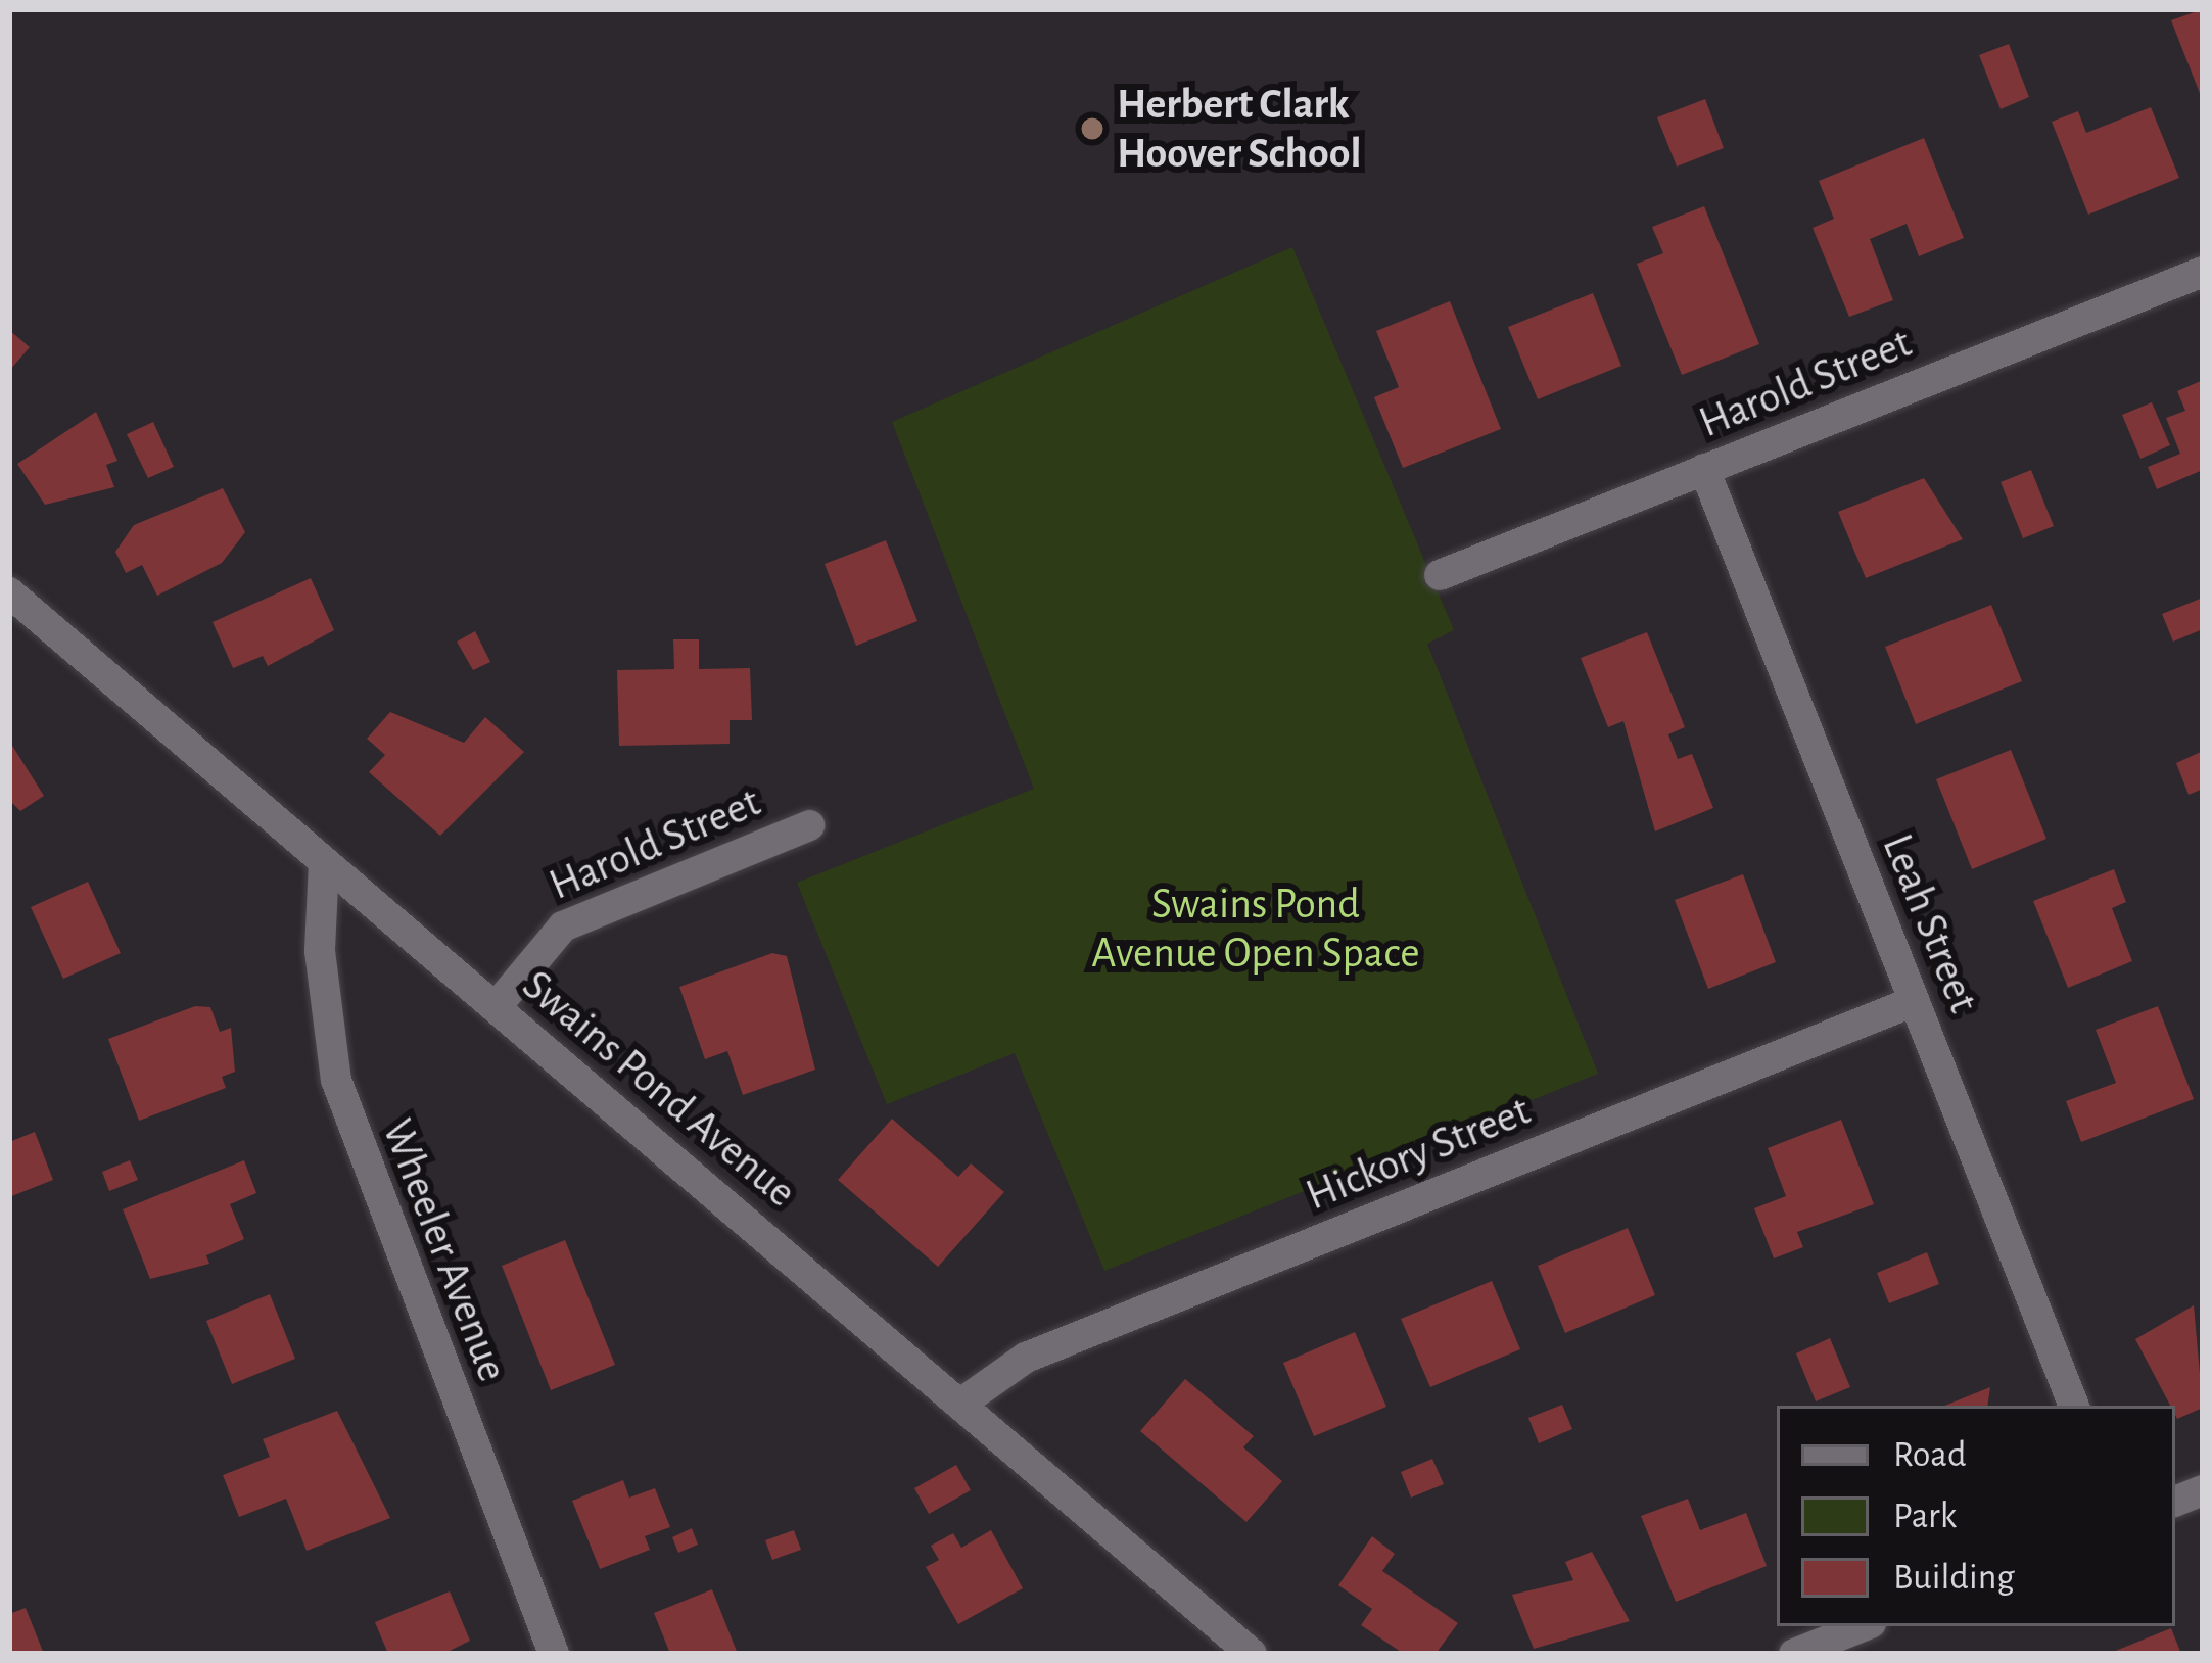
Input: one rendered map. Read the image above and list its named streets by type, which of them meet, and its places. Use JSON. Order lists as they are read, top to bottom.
{
  "streets": {
    "street": [
      "Harold Street",
      "Leah Street",
      "Swains Pond Avenue",
      "Hickory Street",
      "Wheeler Avenue"
    ]
  },
  "crossings": [
    ["Harold Street", "Leah Street"],
    ["Harold Street", "Swains Pond Avenue"],
    ["Leah Street", "Hickory Street"],
    ["Swains Pond Avenue", "Hickory Street"],
    ["Swains Pond Avenue", "Wheeler Avenue"]
  ],
  "parks": ["Swains Pond Avenue Open Space"],
  "places": ["Herbert Clark Hoover School"],
  "legend": ["Road", "Park", "Building"]
}
